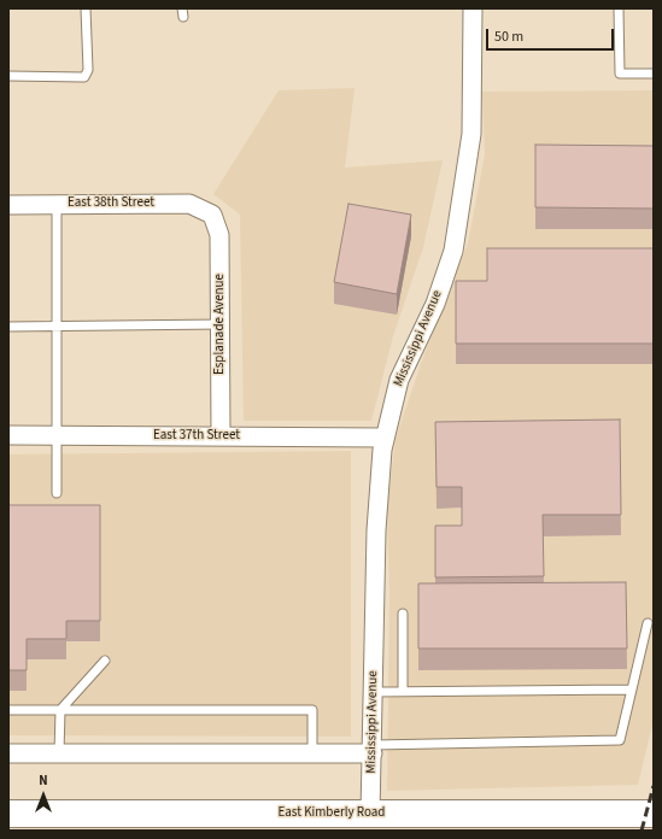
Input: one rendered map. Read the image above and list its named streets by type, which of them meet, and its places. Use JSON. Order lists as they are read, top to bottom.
{
  "streets": {
    "main road": ["East Kimberly Road"],
    "street": [
      "East 38th Street",
      "Esplanade Avenue",
      "Mississippi Avenue",
      "East 37th Street"
    ]
  },
  "crossings": [
    ["East 38th Street", "Esplanade Avenue"],
    ["Esplanade Avenue", "East 37th Street"],
    ["Mississippi Avenue", "East 37th Street"],
    ["Mississippi Avenue", "East Kimberly Road"]
  ],
  "scale_bar": "50 m",
  "north": "top"
}
